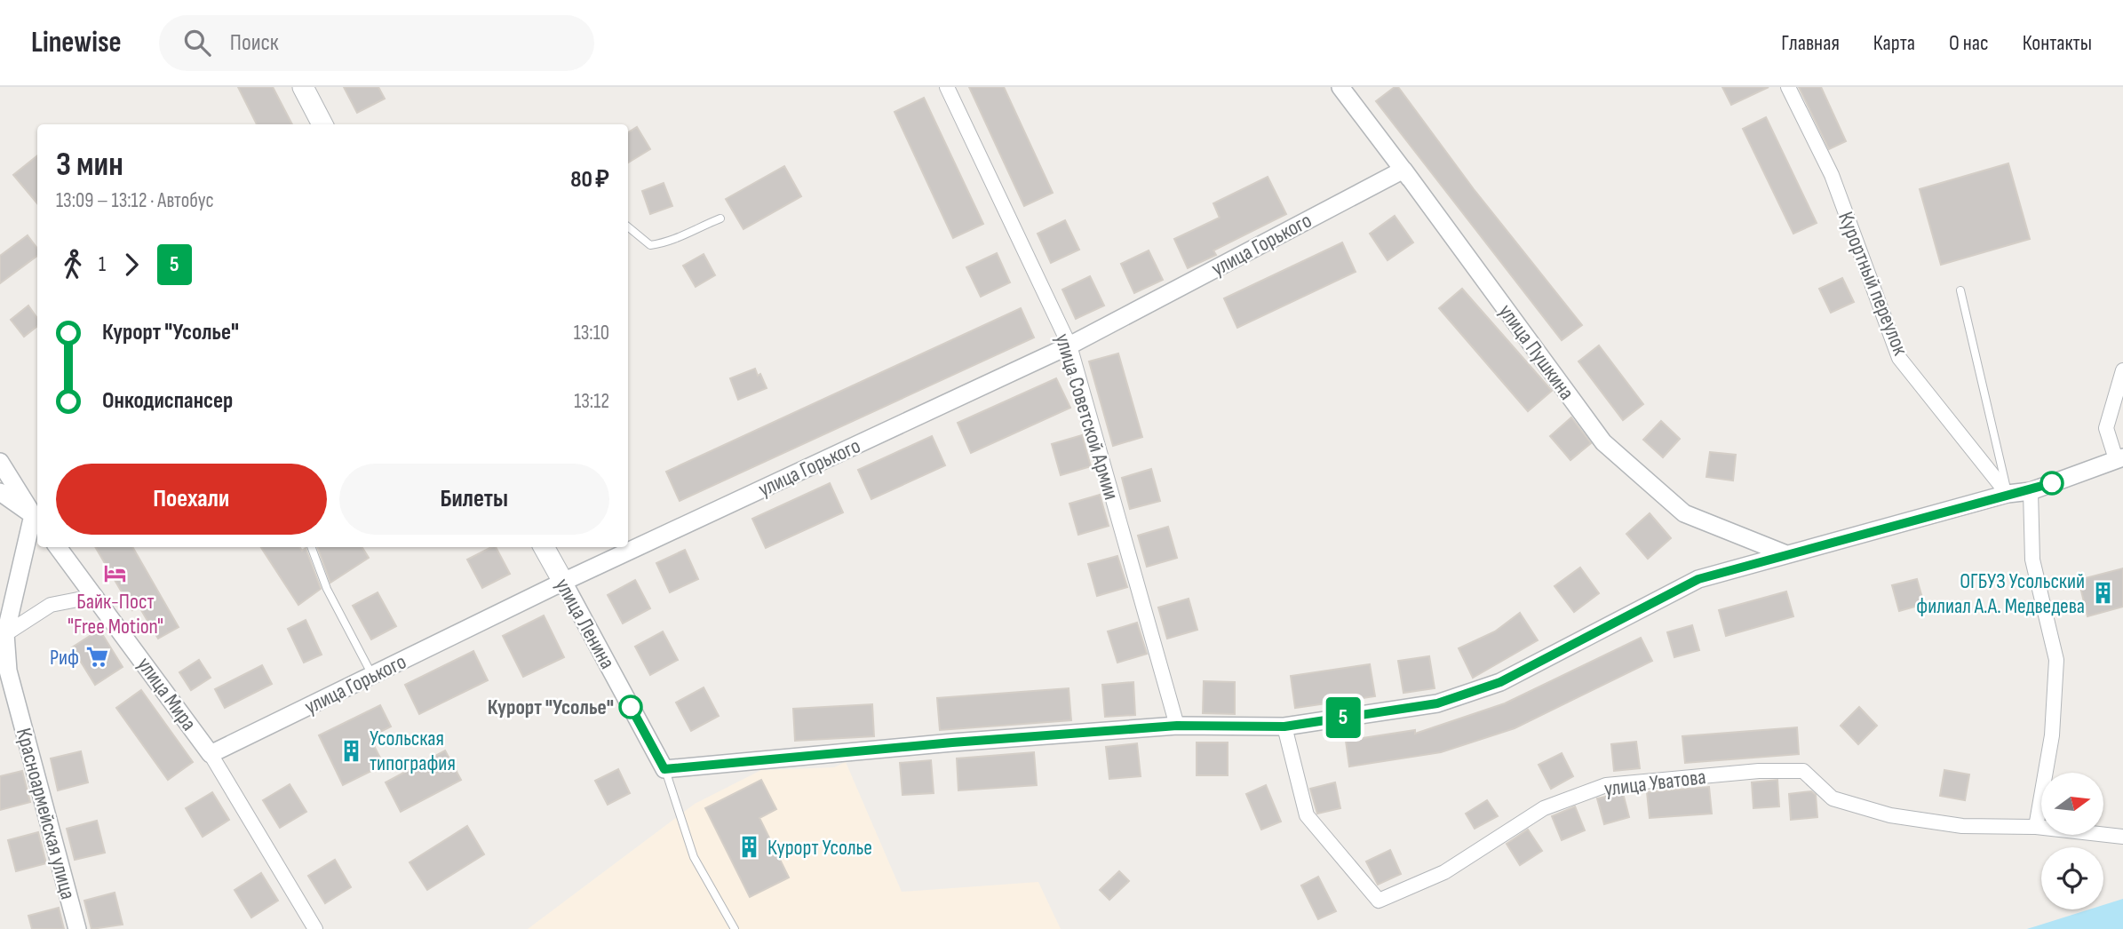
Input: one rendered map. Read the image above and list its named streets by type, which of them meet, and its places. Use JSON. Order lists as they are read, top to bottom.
{
  "streets": {
    "main road": ["улица Ленина"],
    "street": [
      "улица Горького",
      "Курортный переулок",
      "улица Пушкина",
      "улица Советской Армии",
      "улица Мира",
      "улица Уватова",
      "Красноармейская улица"
    ]
  },
  "crossings": [
    ["улица Горького", "улица Пушкина"],
    ["улица Горького", "улица Советской Армии"],
    ["улица Горького", "улица Ленина"],
    ["улица Горького", "улица Мира"]
  ],
  "places": {
    "hotel": ["Байк-Пост \"Free Motion\""],
    "building": ["ОГБУЗ Усольский филиал А.А. Медведева", "Усольская типография", "Курорт Усолье"],
    "supermarket": ["Риф"],
    "other": ["Курорт \"Усолье\""]
  },
  "lines": ["bus line 5"],
  "north": "right",
  "page": {
    "header": "Linewise",
    "search": "Поиск",
    "nav": [
      "Главная",
      "Карта",
      "О нас",
      "Контакты"
    ],
    "on_map": "5",
    "heading": ["3 мин", "13:09 – 13:12 · Автобус", "80 ₽"],
    "legs": ["1", "5"],
    "list": [
      {
        "name": "Курорт \"Усолье\"",
        "value": "13:10"
      },
      {
        "name": "Онкодиспансер",
        "value": "13:12"
      }
    ],
    "buttons": ["Поехали", "Билеты"]
  }
}
